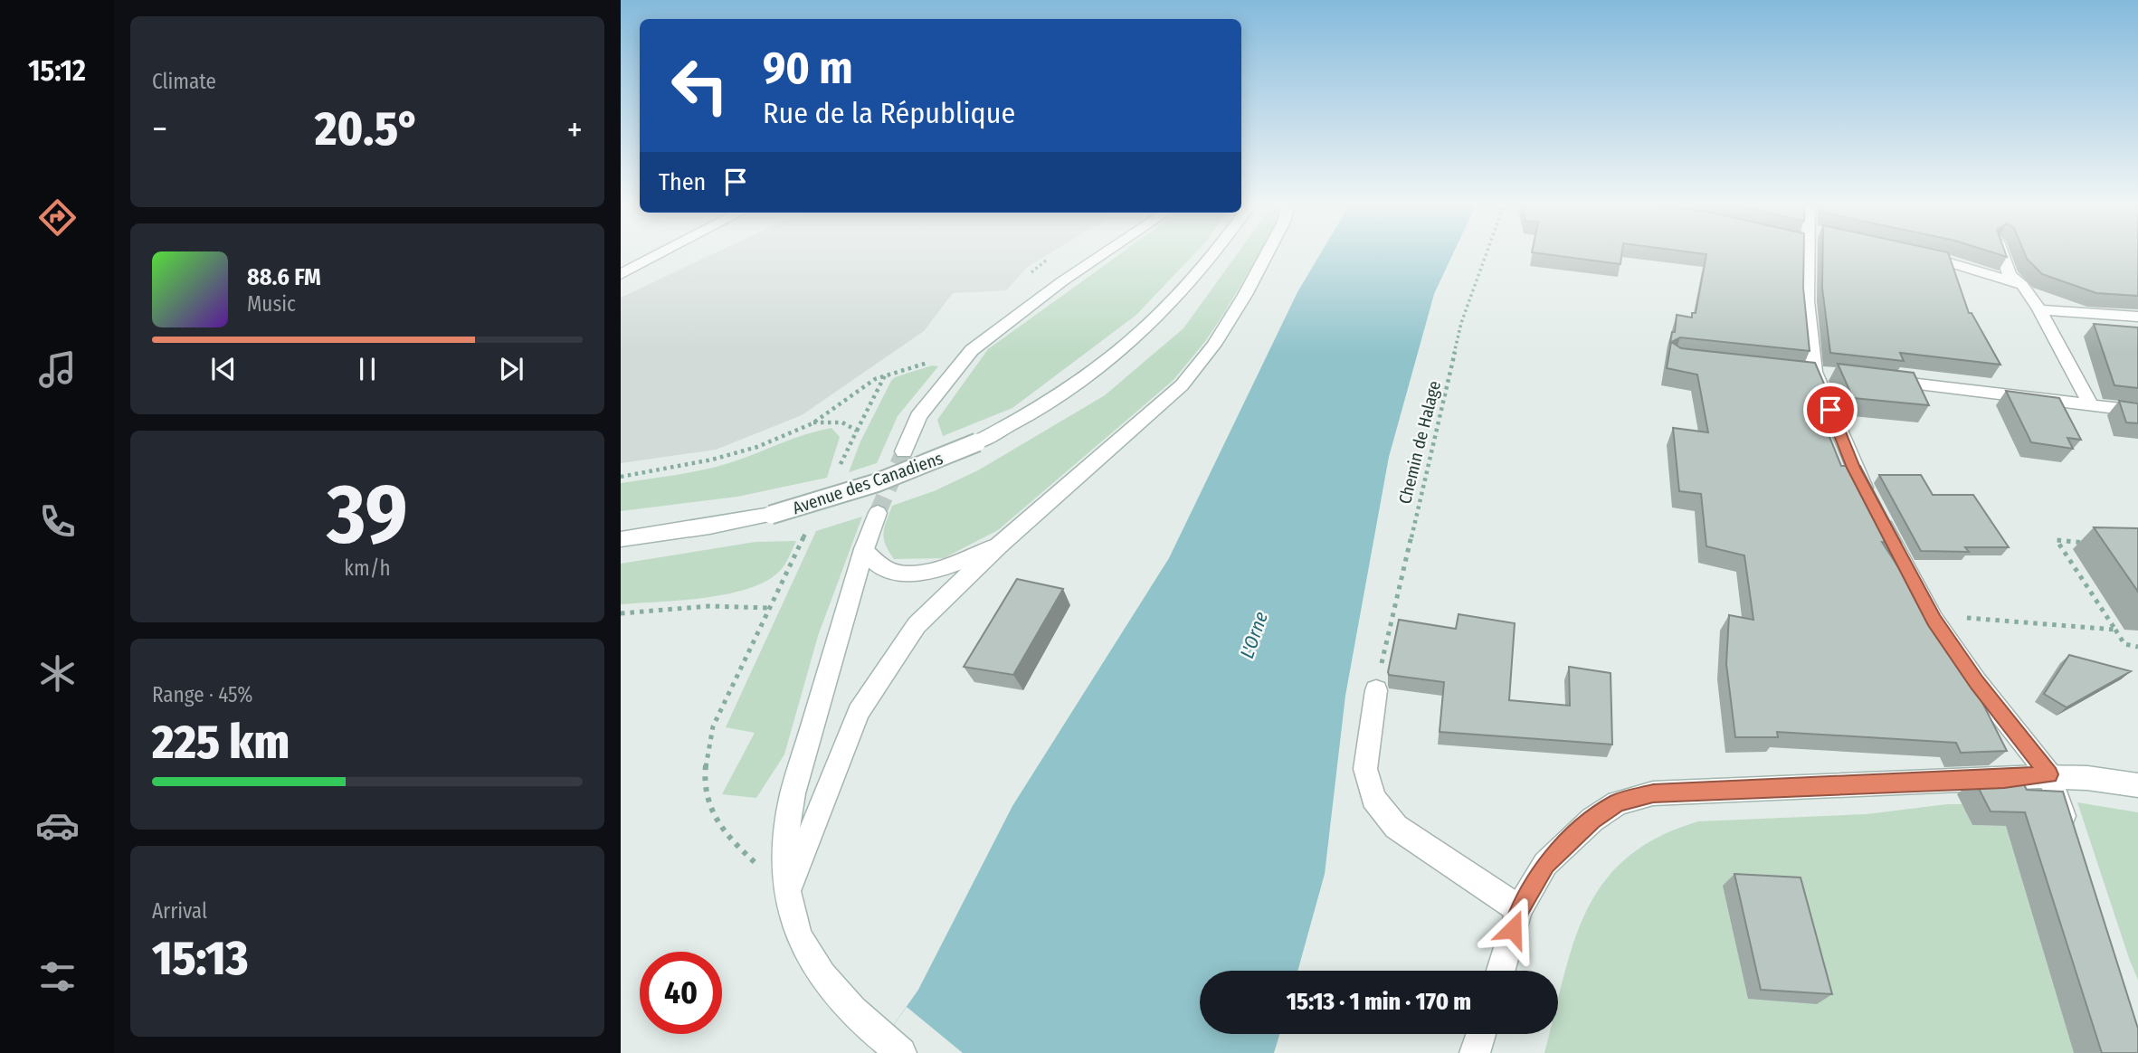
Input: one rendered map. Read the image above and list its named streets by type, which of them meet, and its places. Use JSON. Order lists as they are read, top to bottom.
{
  "streets": {
    "street": ["Avenue des Canadiens"],
    "path": ["Chemin de Halage"]
  },
  "water": ["L'Orne"],
  "page": {
    "tabs": "15:12",
    "tile": [
      "Climate",
      ["39", "km/h"],
      ["Range · 45%", "225 km"],
      ["Arrival", "15:13"]
    ],
    "turn": ["90 m", "Rue de la République"],
    "heat": ["−", "20.5°", "+"],
    "then": "Then",
    "song": ["88.6 FM", "Music"],
    "limit": "40",
    "trip": "15:13 · 1 min · 170 m"
  }
}
